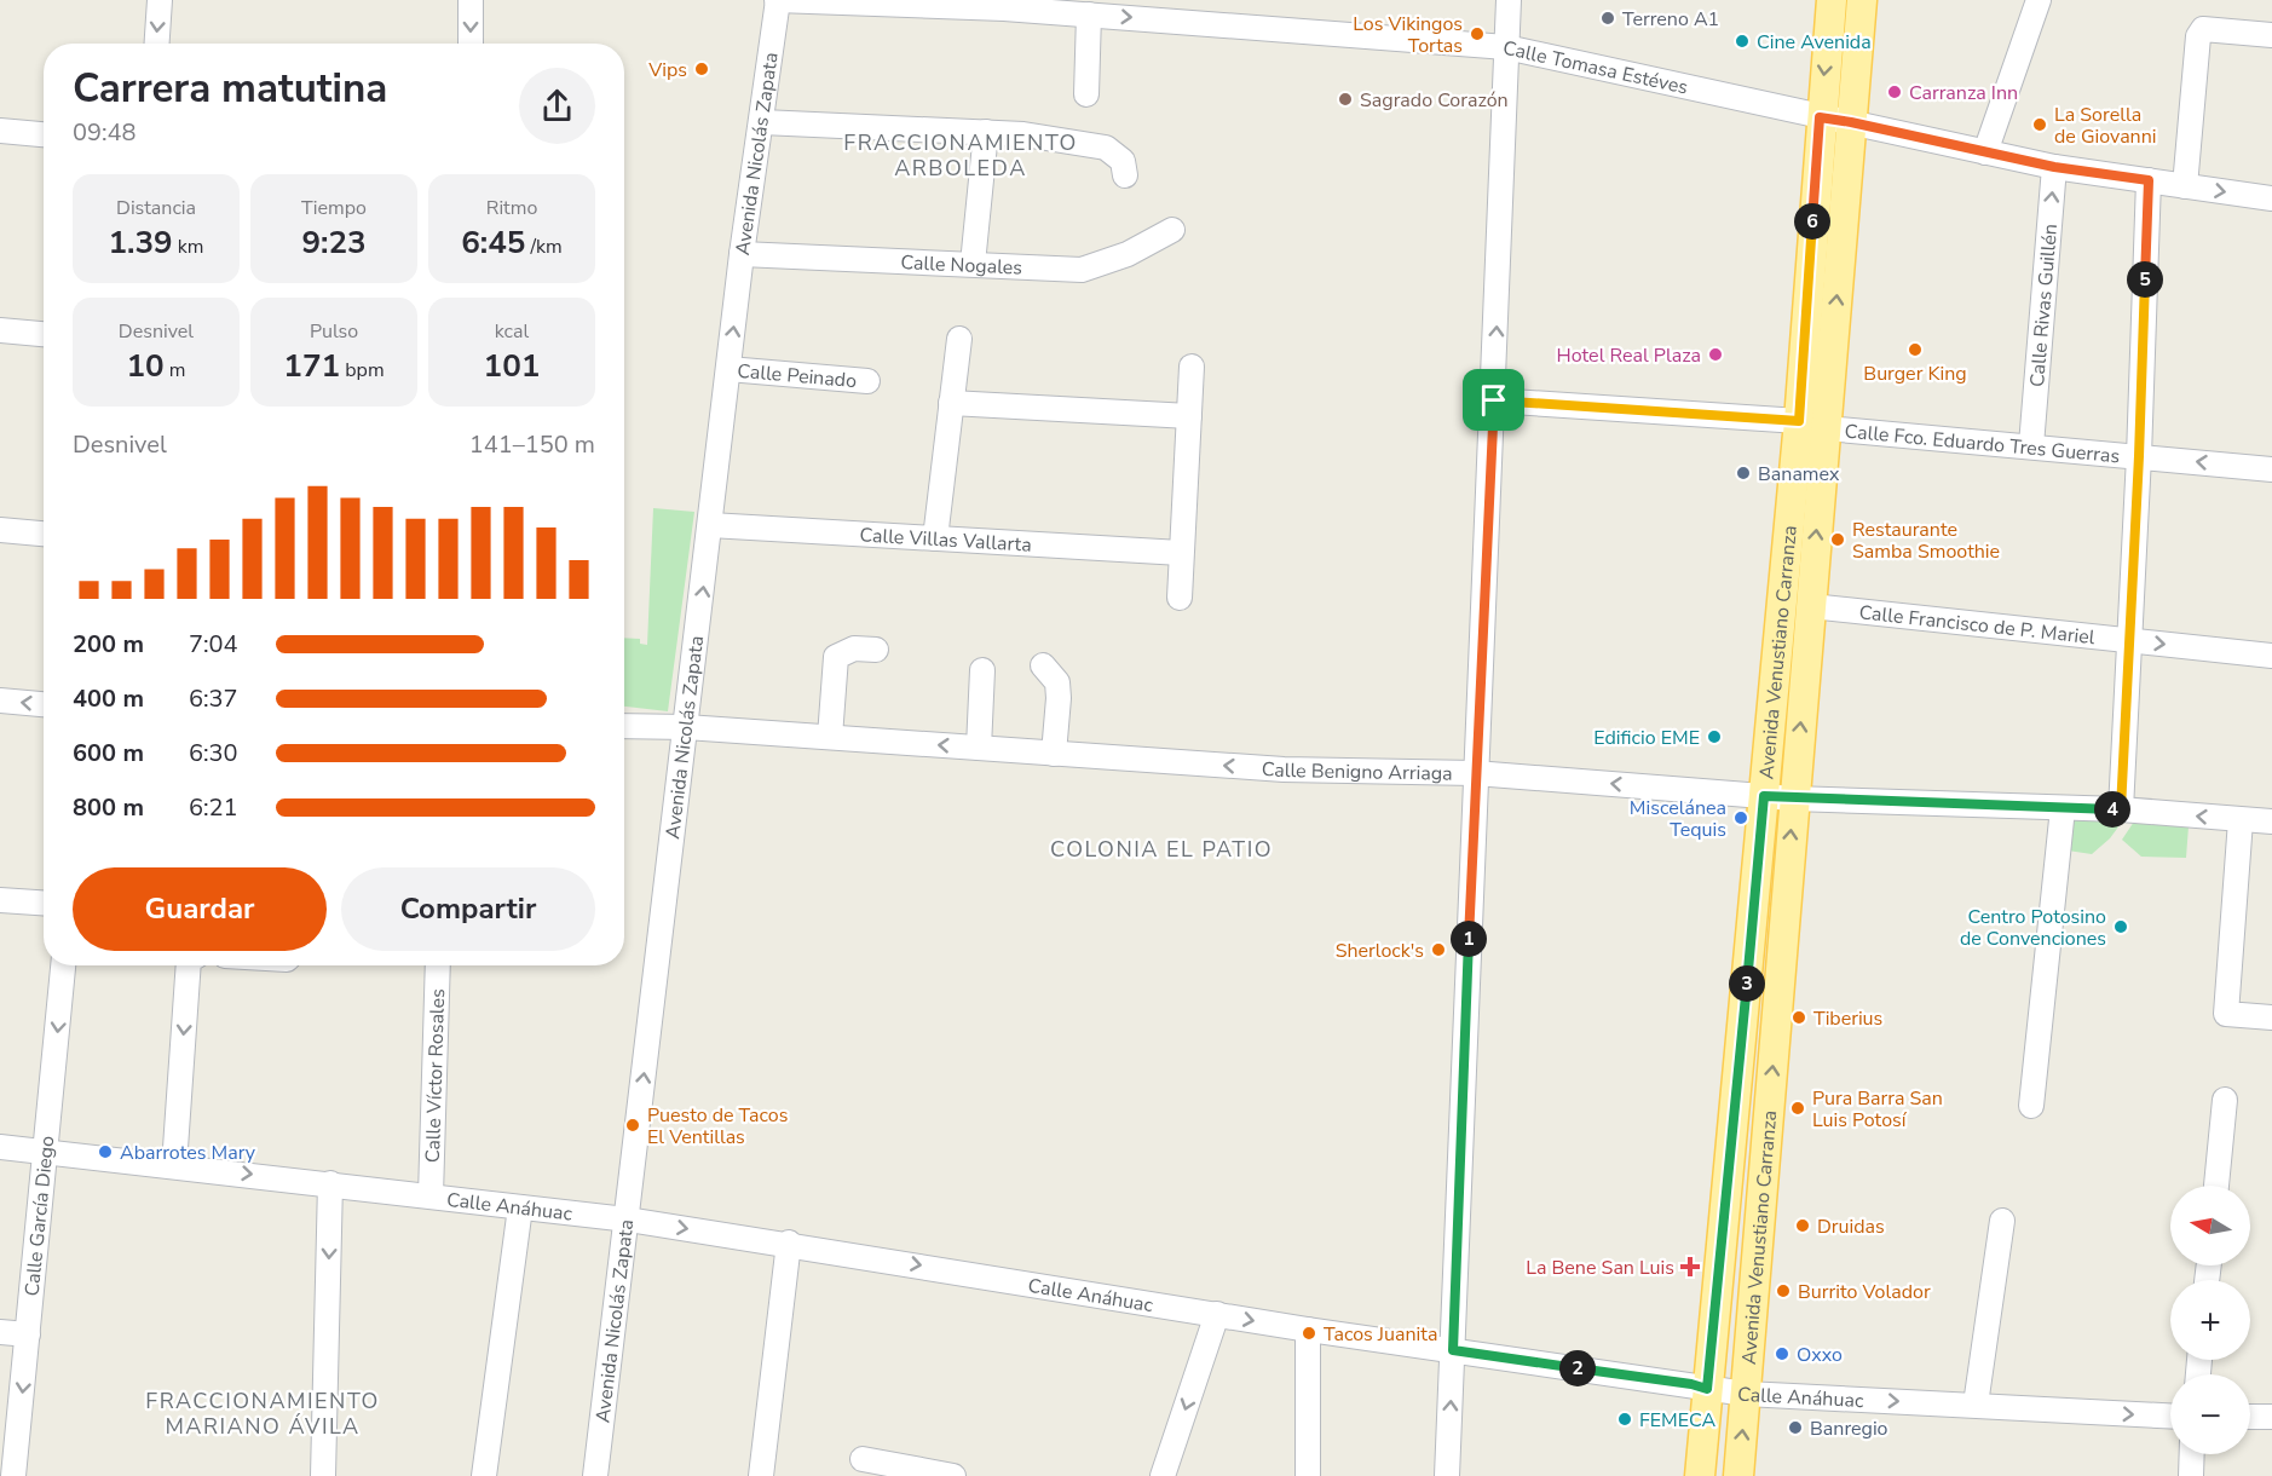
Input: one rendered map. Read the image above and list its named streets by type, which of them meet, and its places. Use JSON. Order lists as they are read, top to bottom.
{
  "streets": {
    "main road": ["Avenida Venustiano Carranza"],
    "street": [
      "Calle Tomasa Estéves",
      "Avenida Nicolás Zapata",
      "Calle Nogales",
      "Calle Rivas Guillén",
      "Calle Peinado",
      "Calle Fco. Eduardo Tres Guerras",
      "Calle Villas Vallarta",
      "Calle Francisco de P. Mariel",
      "Calle Benigno Arriaga",
      "Calle Víctor Rosales",
      "Calle Anáhuac",
      "Calle García Diego"
    ]
  },
  "crossings": [
    ["Calle Tomasa Estéves", "Avenida Nicolás Zapata"],
    ["Calle Tomasa Estéves", "Calle Rivas Guillén"],
    ["Calle Tomasa Estéves", "Avenida Venustiano Carranza"],
    ["Avenida Nicolás Zapata", "Calle Nogales"],
    ["Avenida Nicolás Zapata", "Calle Peinado"],
    ["Avenida Nicolás Zapata", "Calle Villas Vallarta"],
    ["Avenida Nicolás Zapata", "Calle Benigno Arriaga"],
    ["Avenida Nicolás Zapata", "Calle Anáhuac"],
    ["Calle Rivas Guillén", "Calle Fco. Eduardo Tres Guerras"],
    ["Calle Fco. Eduardo Tres Guerras", "Avenida Venustiano Carranza"],
    ["Calle Francisco de P. Mariel", "Avenida Venustiano Carranza"],
    ["Avenida Venustiano Carranza", "Calle Benigno Arriaga"],
    ["Avenida Venustiano Carranza", "Calle Anáhuac"],
    ["Calle Víctor Rosales", "Calle Anáhuac"],
    ["Calle Anáhuac", "Calle García Diego"]
  ],
  "one_way": ["Avenida Nicolás Zapata", "Calle Benigno Arriaga", "Calle Anáhuac"],
  "districts": ["FRACCIONAMIENTO ARBOLEDA", "COLONIA EL PATIO", "FRACCIONAMIENTO MARIANO ÁVILA"],
  "places": {
    "other": [
      "Terreno A1",
      "Los Vikingos Tortas",
      "Cine Avenida",
      "Vips",
      "Carranza Inn",
      "Sagrado Corazón",
      "La Sorella de Giovanni",
      "Burger King",
      "Hotel Real Plaza",
      "Banamex",
      "Restaurante Samba Smoothie",
      "Edificio EME",
      "Miscelánea Tequis",
      "Centro Potosino de Convenciones",
      "Sherlock's",
      "Tiberius",
      "Pura Barra San Luis Potosí",
      "Puesto de Tacos El Ventillas",
      "Abarrotes Mary",
      "Druidas",
      "Burrito Volador",
      "Tacos Juanita",
      "Oxxo",
      "FEMECA",
      "Banregio"
    ],
    "health": ["La Bene San Luis"]
  },
  "north": "left",
  "page": {
    "heading": ["Carrera matutina", "09:48"],
    "stats": [
      ["Distancia", "1.39 km"],
      ["Tiempo", "9:23"],
      ["Ritmo", "6:45 /km"],
      ["Desnivel", "10 m"],
      ["Pulso", "171 bpm"],
      ["kcal", "101"]
    ],
    "pins": [
      "6",
      "5",
      "4",
      "1",
      "3",
      "2"
    ],
    "chart": ["Desnivel", "141–150 m"],
    "list": [
      {
        "name": "200 m",
        "note": "7:04"
      },
      {
        "name": "400 m",
        "note": "6:37"
      },
      {
        "name": "600 m",
        "note": "6:30"
      },
      {
        "name": "800 m",
        "note": "6:21"
      }
    ],
    "buttons": ["Guardar", "Compartir"],
    "map_buttons": ["+", "−"]
  }
}
